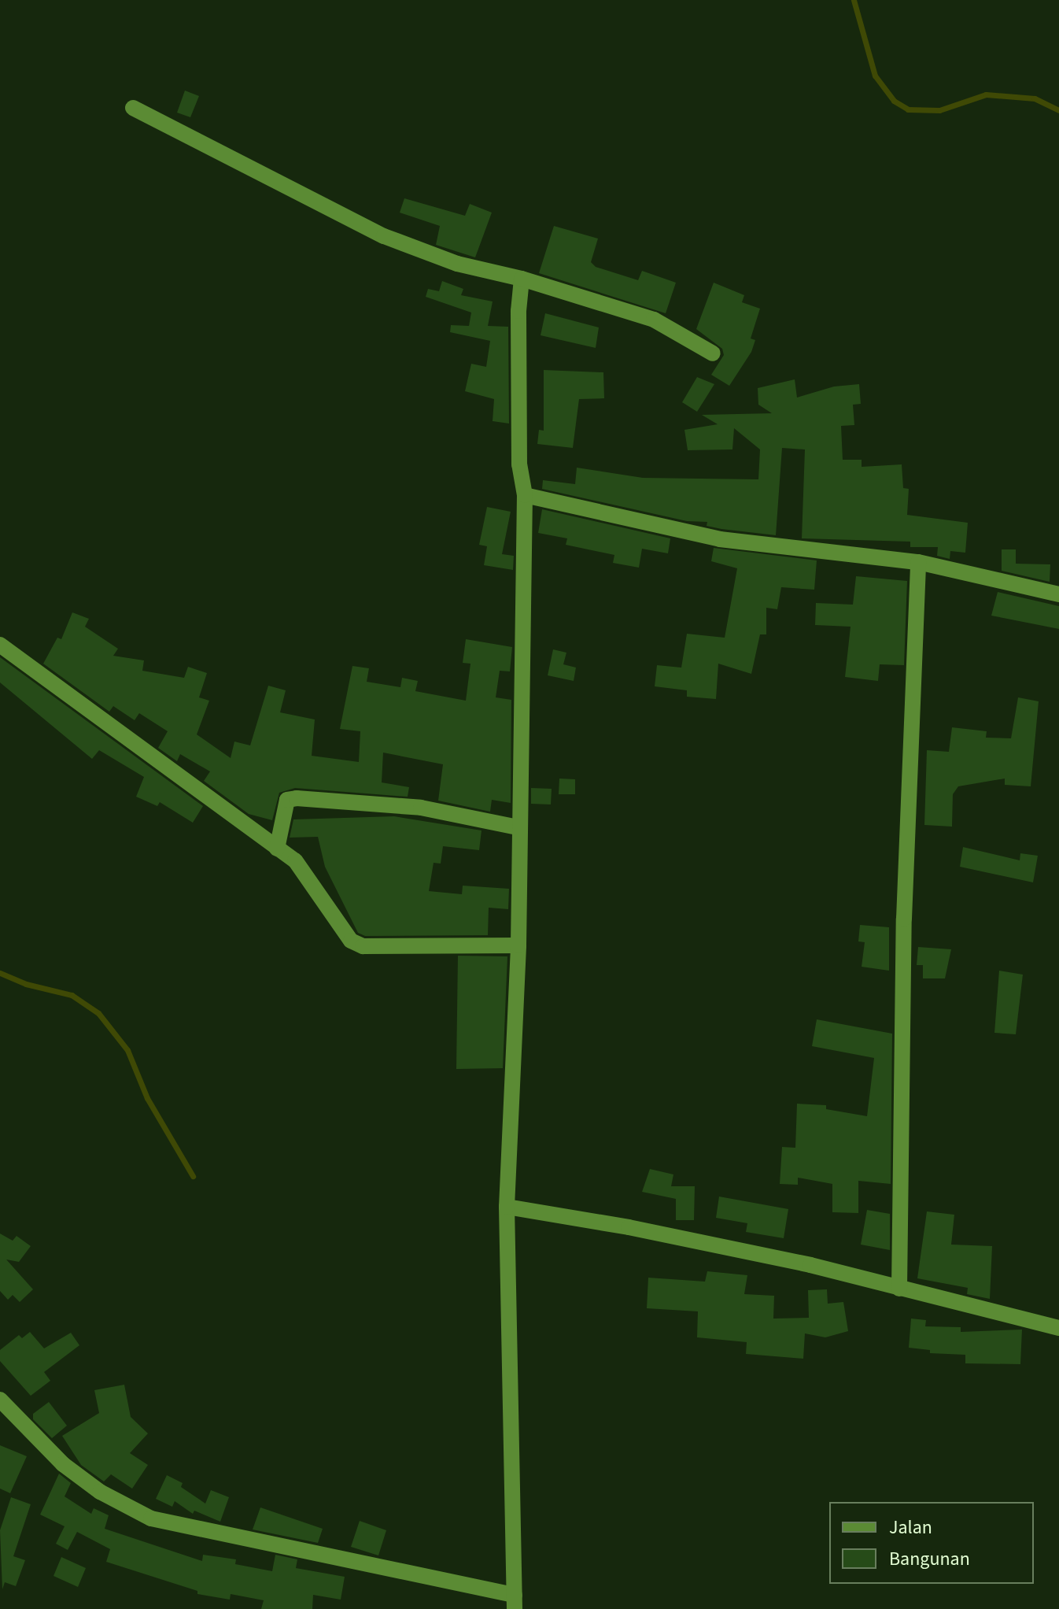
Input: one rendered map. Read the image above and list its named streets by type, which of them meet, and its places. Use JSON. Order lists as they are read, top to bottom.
{
  "legend": ["Jalan", "Bangunan"]
}
